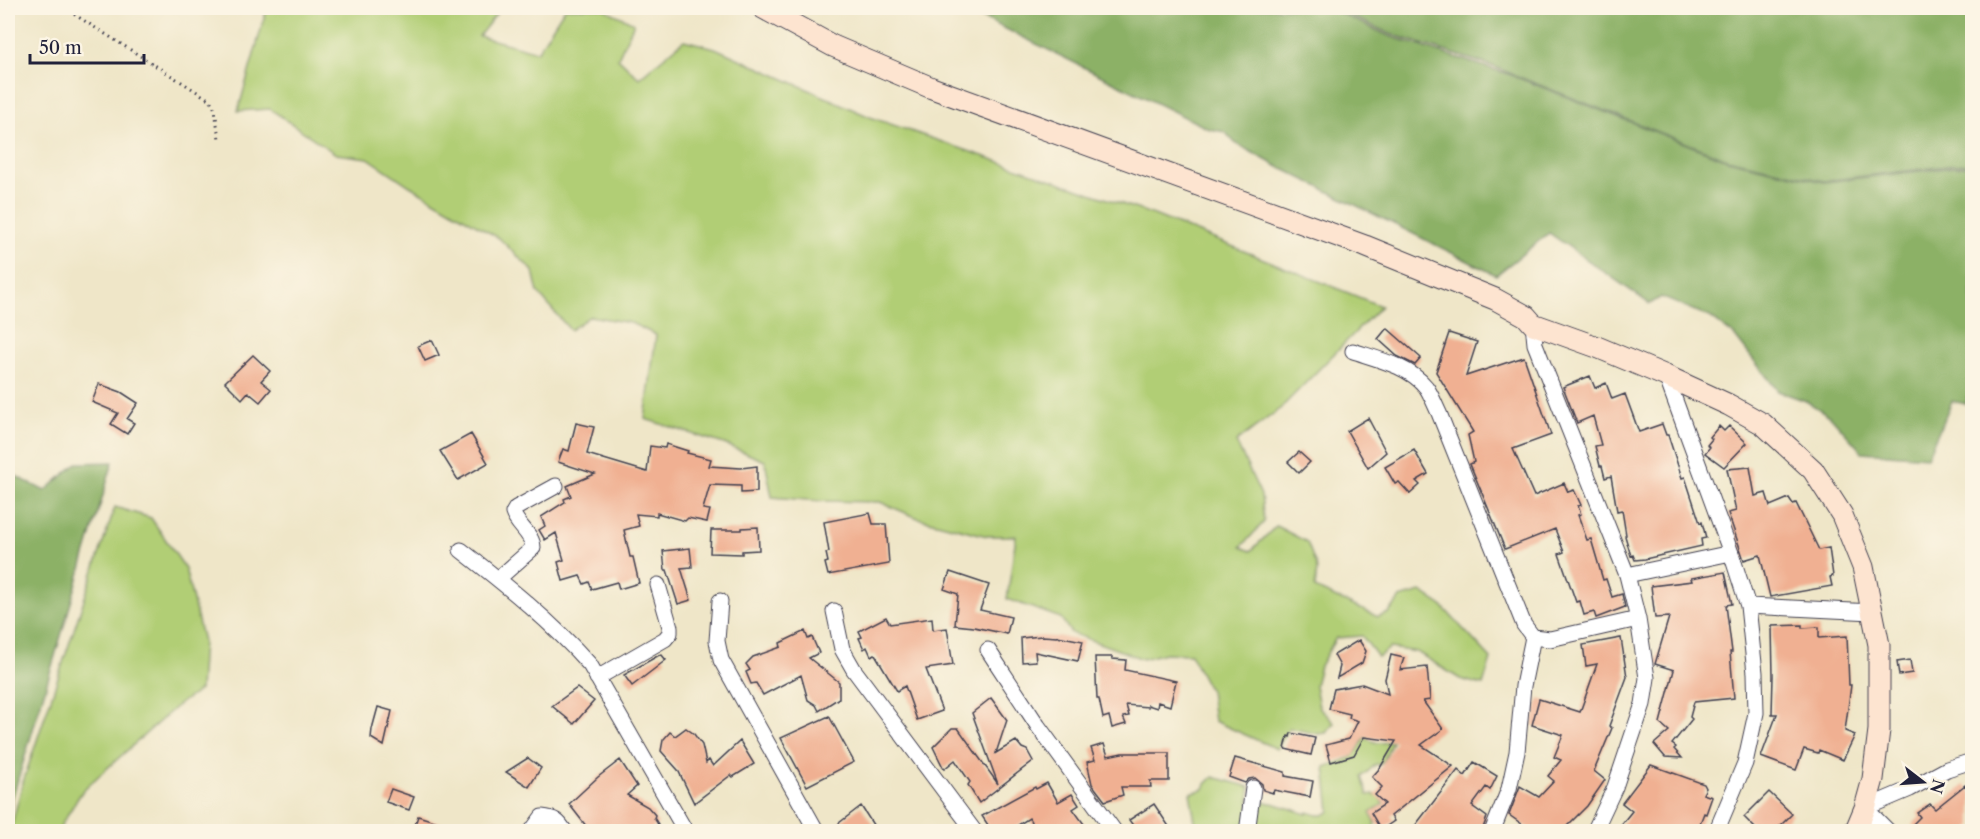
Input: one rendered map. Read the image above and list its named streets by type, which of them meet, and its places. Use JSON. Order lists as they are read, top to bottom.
{
  "scale_bar": "50 m",
  "north": "right"
}
